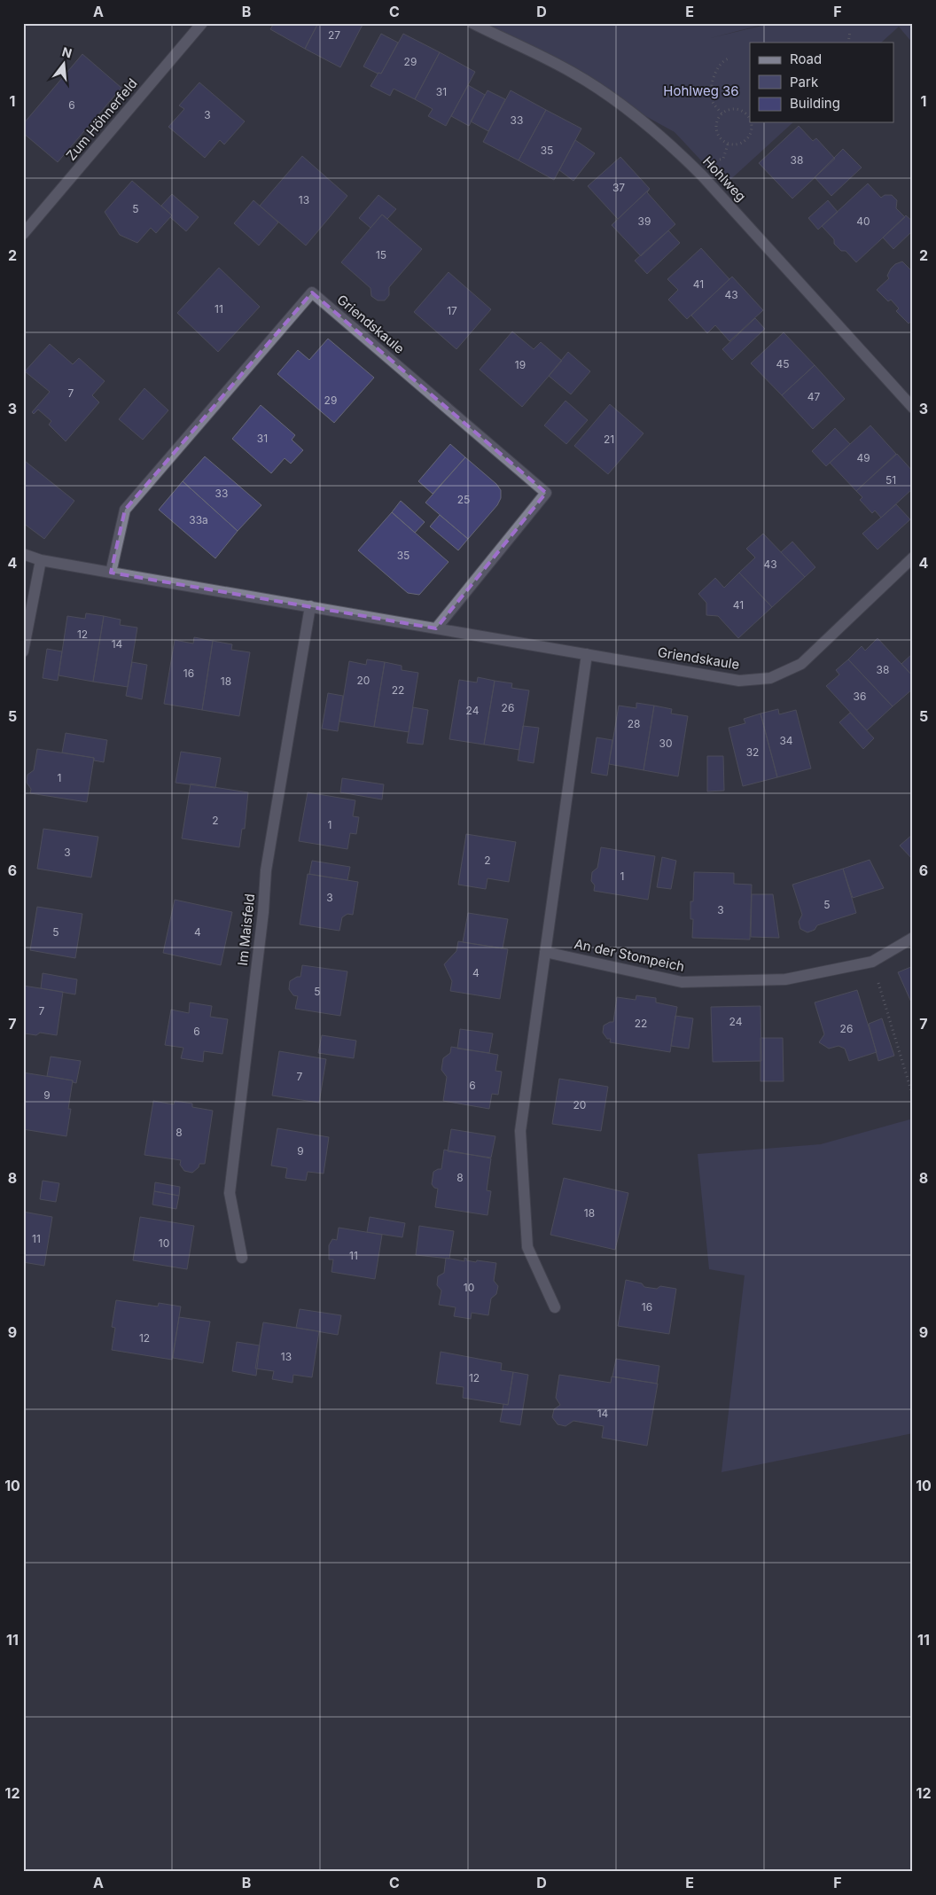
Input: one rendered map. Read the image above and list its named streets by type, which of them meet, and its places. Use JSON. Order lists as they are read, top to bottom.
{
  "streets": {
    "street": [
      "Zum Höhnerfeld",
      "Hohlweg",
      "Griendskaule",
      "Im Maisfeld",
      "An der Stompeich"
    ]
  },
  "crossings": [
    ["Griendskaule", "Im Maisfeld"]
  ],
  "parks": ["Hohlweg 36"],
  "house_numbers": [
    "27",
    "29",
    "31",
    "6",
    "3",
    "33",
    "35",
    "38",
    "37",
    "13",
    "5",
    "39",
    "40",
    "15",
    "41",
    "43",
    "11",
    "17",
    "45",
    "19",
    "7",
    "47",
    "29",
    "31",
    "21",
    "49",
    "51",
    "33",
    "25",
    "33a",
    "35",
    "43",
    "41",
    "12",
    "14",
    "38",
    "16",
    "20",
    "18",
    "22",
    "36",
    "26",
    "24",
    "28",
    "34",
    "30",
    "32",
    "1",
    "2",
    "1",
    "3",
    "2",
    "1",
    "3",
    "5",
    "3",
    "5",
    "4",
    "4",
    "5",
    "7",
    "24",
    "22",
    "26",
    "6",
    "7",
    "6",
    "9",
    "20",
    "8",
    "9",
    "8",
    "18",
    "11",
    "10",
    "11",
    "10",
    "16",
    "12",
    "13",
    "12",
    "14"
  ],
  "legend": ["Road", "Park", "Building"],
  "north": "top",
  "grid": {
    "columns": [
      "A",
      "B",
      "C",
      "D",
      "E",
      "F"
    ],
    "rows": [
      "1",
      "2",
      "3",
      "4",
      "5",
      "6",
      "7",
      "8",
      "9",
      "10",
      "11",
      "12"
    ]
  }
}
